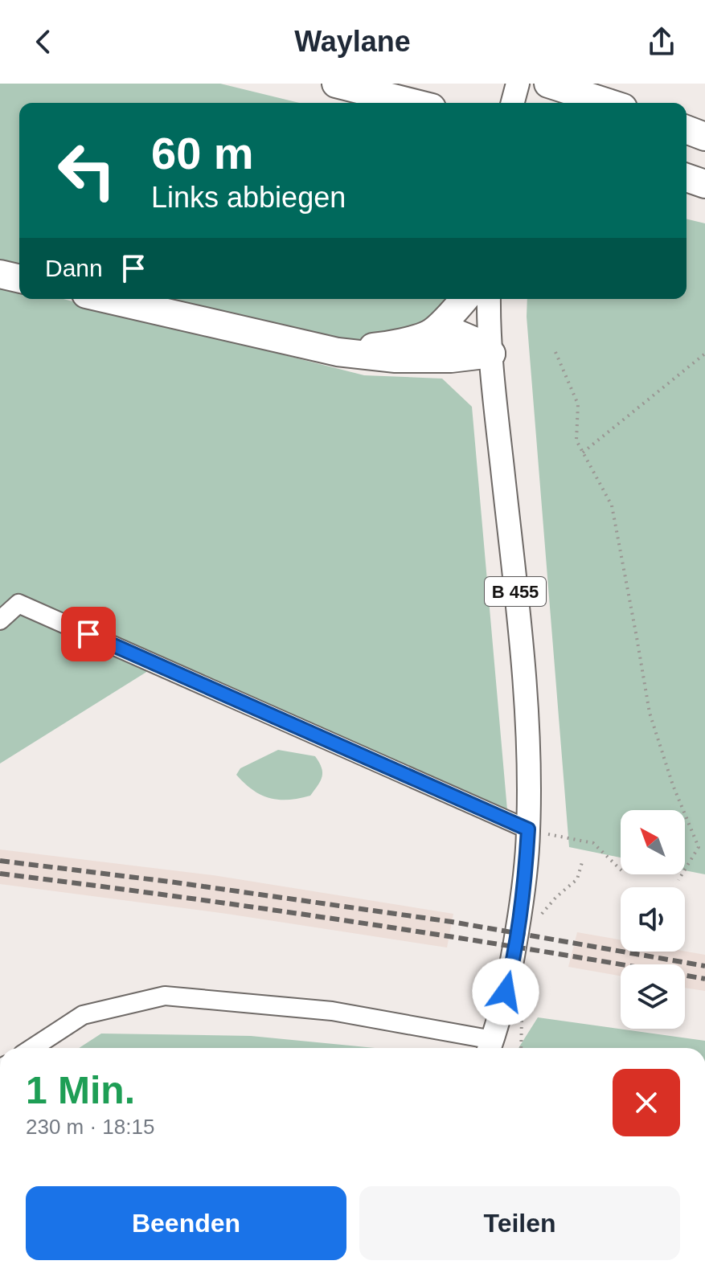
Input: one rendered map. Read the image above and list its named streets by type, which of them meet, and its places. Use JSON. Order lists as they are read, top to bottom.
{
  "streets": {
    "main road": ["B 455"]
  },
  "north": "top left",
  "page": {
    "header": "Waylane",
    "turn": ["60 m", "Links abbiegen"],
    "then": "Dann",
    "heading": ["1 Min.", "230 m · 18:15"],
    "buttons": ["Beenden", "Teilen"]
  }
}
